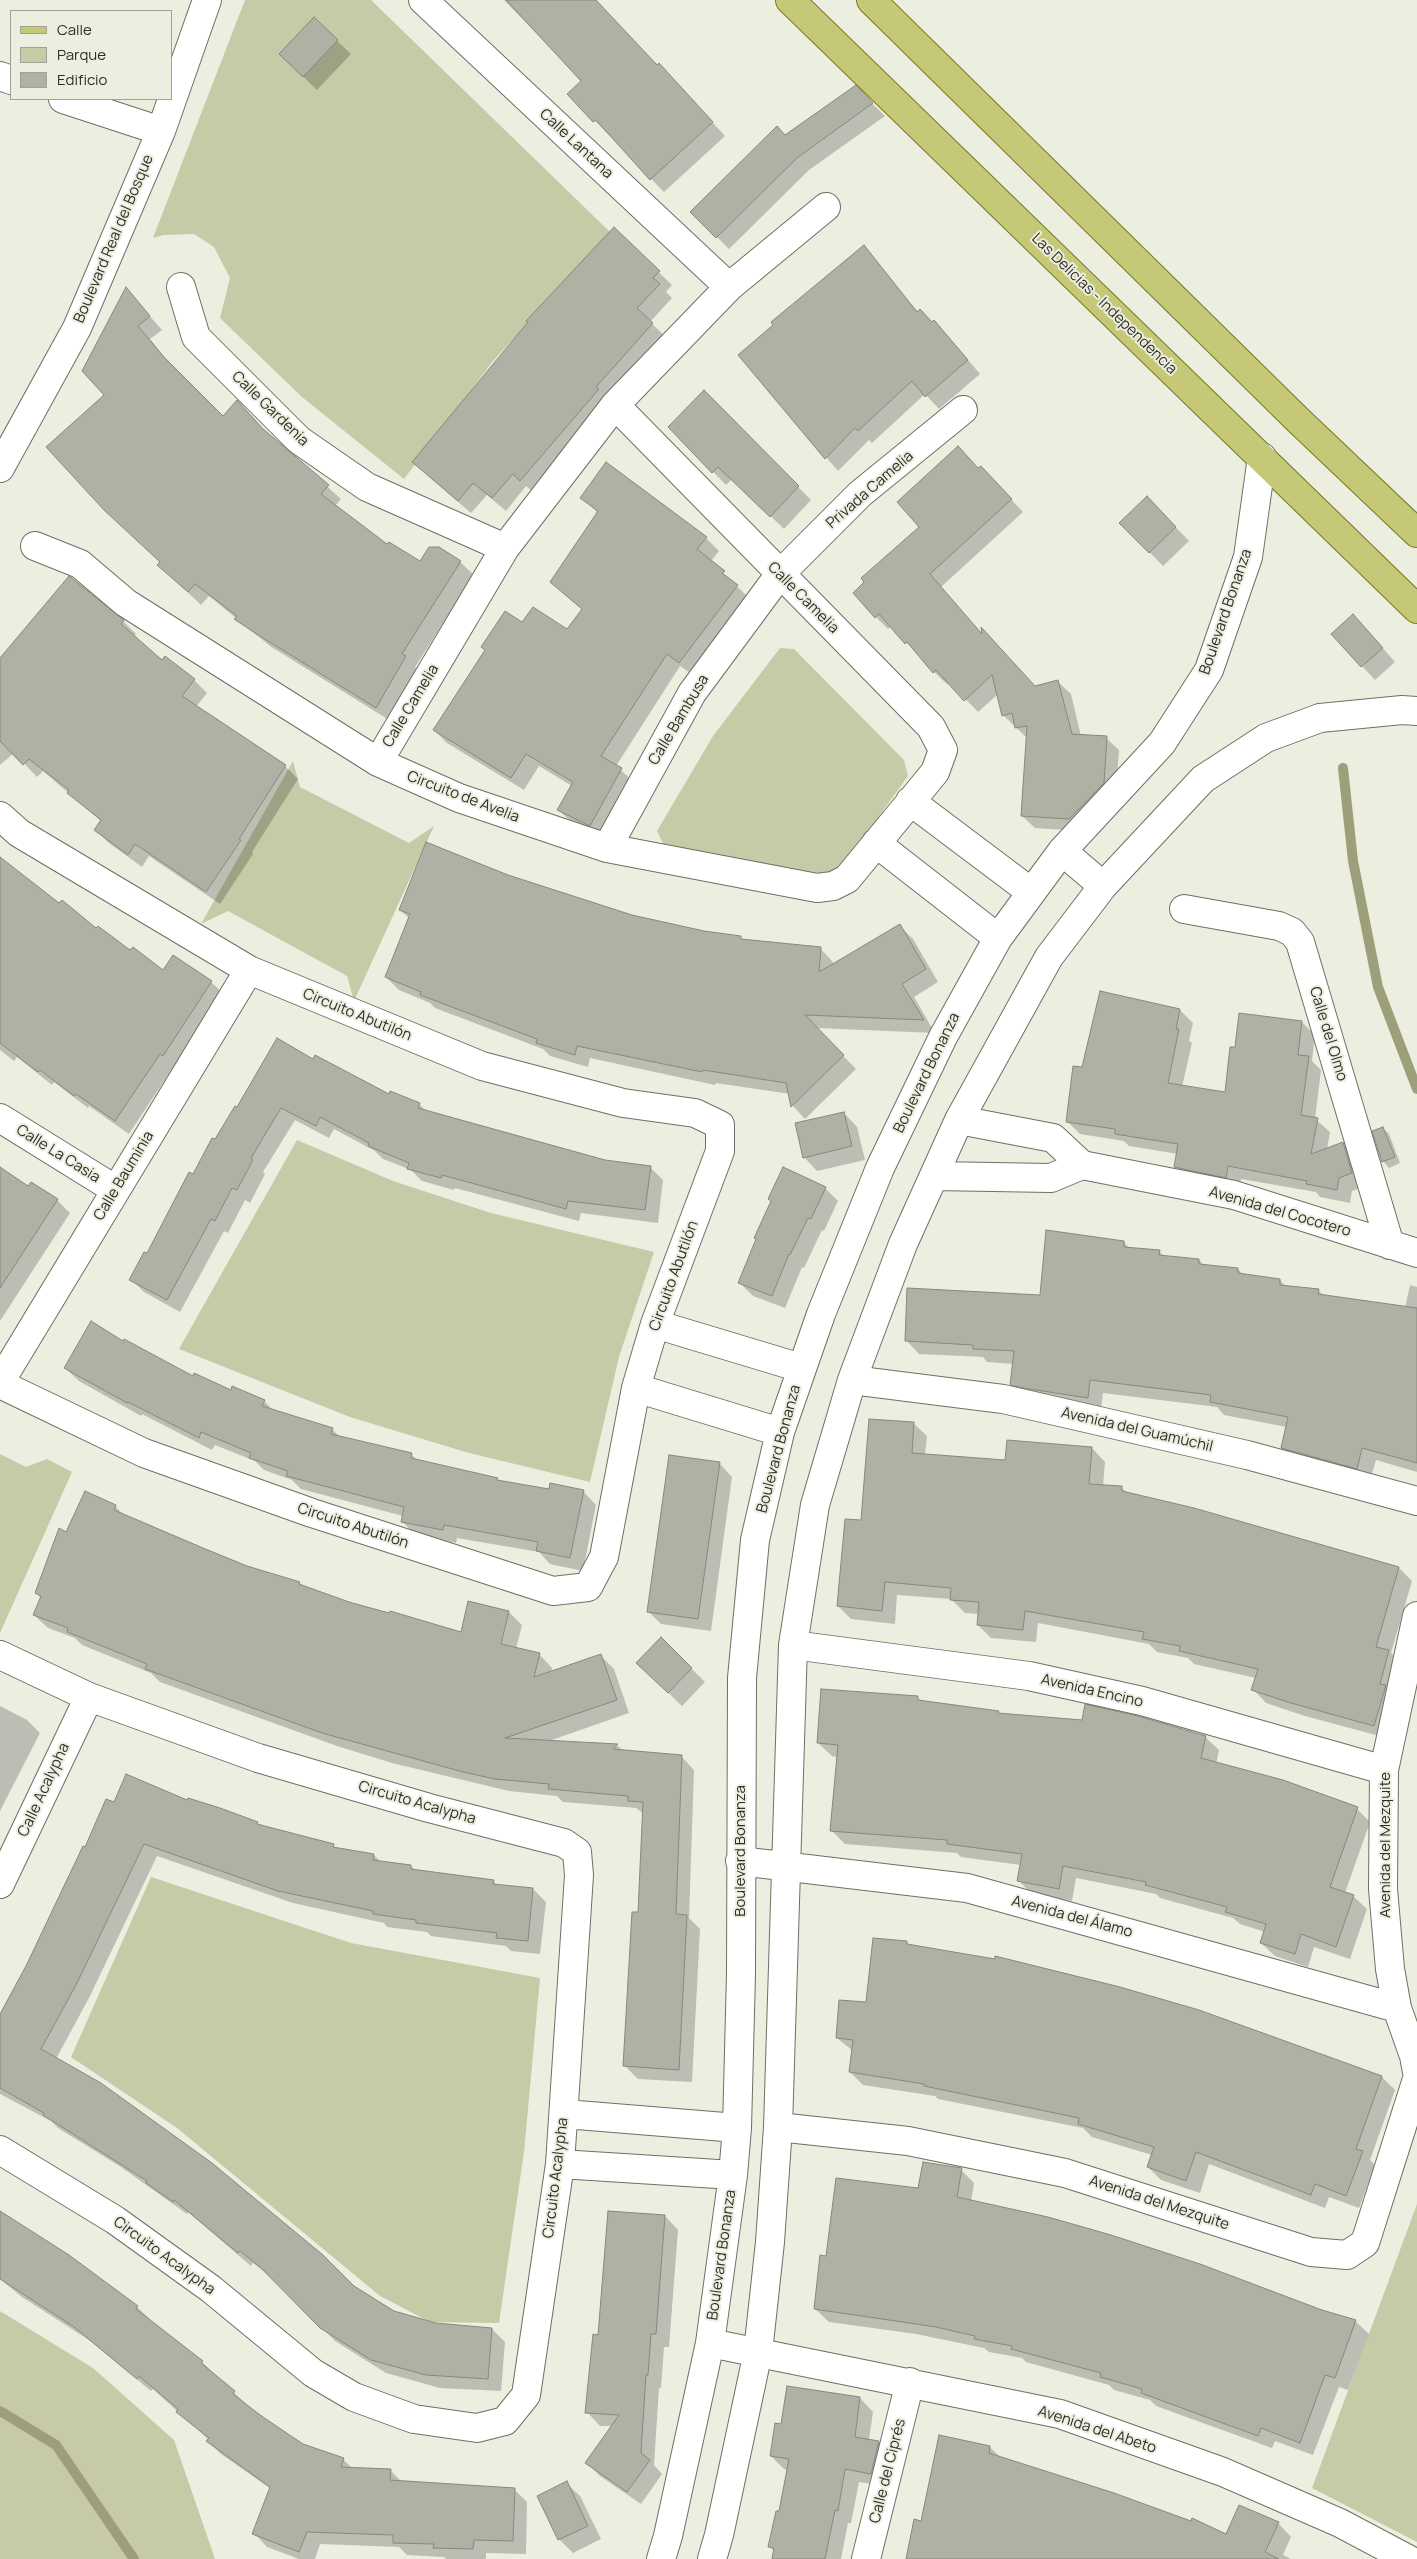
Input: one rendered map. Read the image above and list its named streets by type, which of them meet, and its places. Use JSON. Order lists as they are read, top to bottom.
{
  "streets": {
    "main road": ["Las Delicias - Independencia"],
    "street": [
      "Calle Lantana",
      "Boulevard Real del Bosque",
      "Calle Gardenia",
      "Privada Camelia",
      "Calle Camelia",
      "Boulevard Bonanza",
      "Calle Bambusa",
      "Circuito de Avelia",
      "Circuito Abutilón",
      "Calle del Olmo",
      "Calle La Casia",
      "Calle Bauminia",
      "Avenida del Cocotero",
      "Avenida del Guamúchil",
      "Avenida Encino",
      "Calle Acalypha",
      "Circuito Acalypha",
      "Avenida del Mezquite",
      "Avenida del Álamo",
      "Avenida del Abeto",
      "Calle del Ciprés"
    ]
  },
  "crossings": [
    ["Calle Lantana", "Calle Camelia"],
    ["Las Delicias - Independencia", "Boulevard Bonanza"],
    ["Calle Gardenia", "Calle Camelia"],
    ["Privada Camelia", "Calle Camelia"],
    ["Privada Camelia", "Calle Bambusa"],
    ["Calle Camelia", "Calle Bambusa"],
    ["Calle Camelia", "Circuito de Avelia"],
    ["Boulevard Bonanza", "Avenida del Álamo"],
    ["Boulevard Bonanza", "Avenida del Abeto"],
    ["Calle Bambusa", "Circuito de Avelia"],
    ["Circuito Abutilón", "Calle Bauminia"],
    ["Calle del Olmo", "Avenida del Cocotero"],
    ["Calle La Casia", "Calle Bauminia"],
    ["Avenida Encino", "Avenida del Mezquite"],
    ["Calle Acalypha", "Circuito Acalypha"],
    ["Avenida del Mezquite", "Avenida del Álamo"],
    ["Avenida del Abeto", "Calle del Ciprés"]
  ],
  "legend": ["Calle", "Parque", "Edificio"]
}
